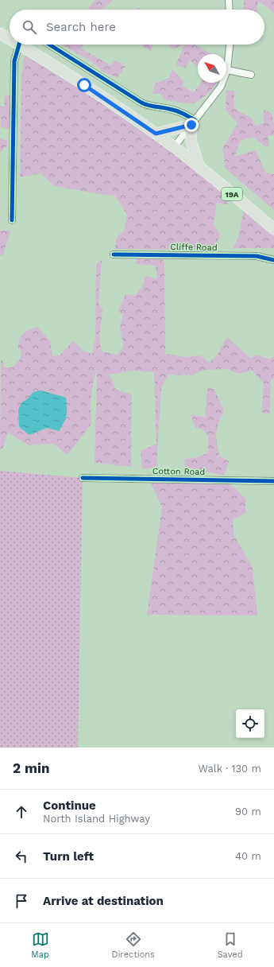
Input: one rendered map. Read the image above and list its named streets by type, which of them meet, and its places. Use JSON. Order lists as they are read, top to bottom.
{
  "streets": {
    "main road": ["19A"],
    "street": ["Cliffe Road", "Cotton Road"]
  },
  "north": "top left",
  "page": {
    "search": "Search here",
    "heading": ["2 min", "Walk · 130 m"],
    "list": [
      ["Continue", "North Island Highway", "90 m"],
      ["Turn left", "40 m"],
      "Arrive at destination"
    ],
    "nav": ["Map", "Directions", "Saved"]
  }
}
